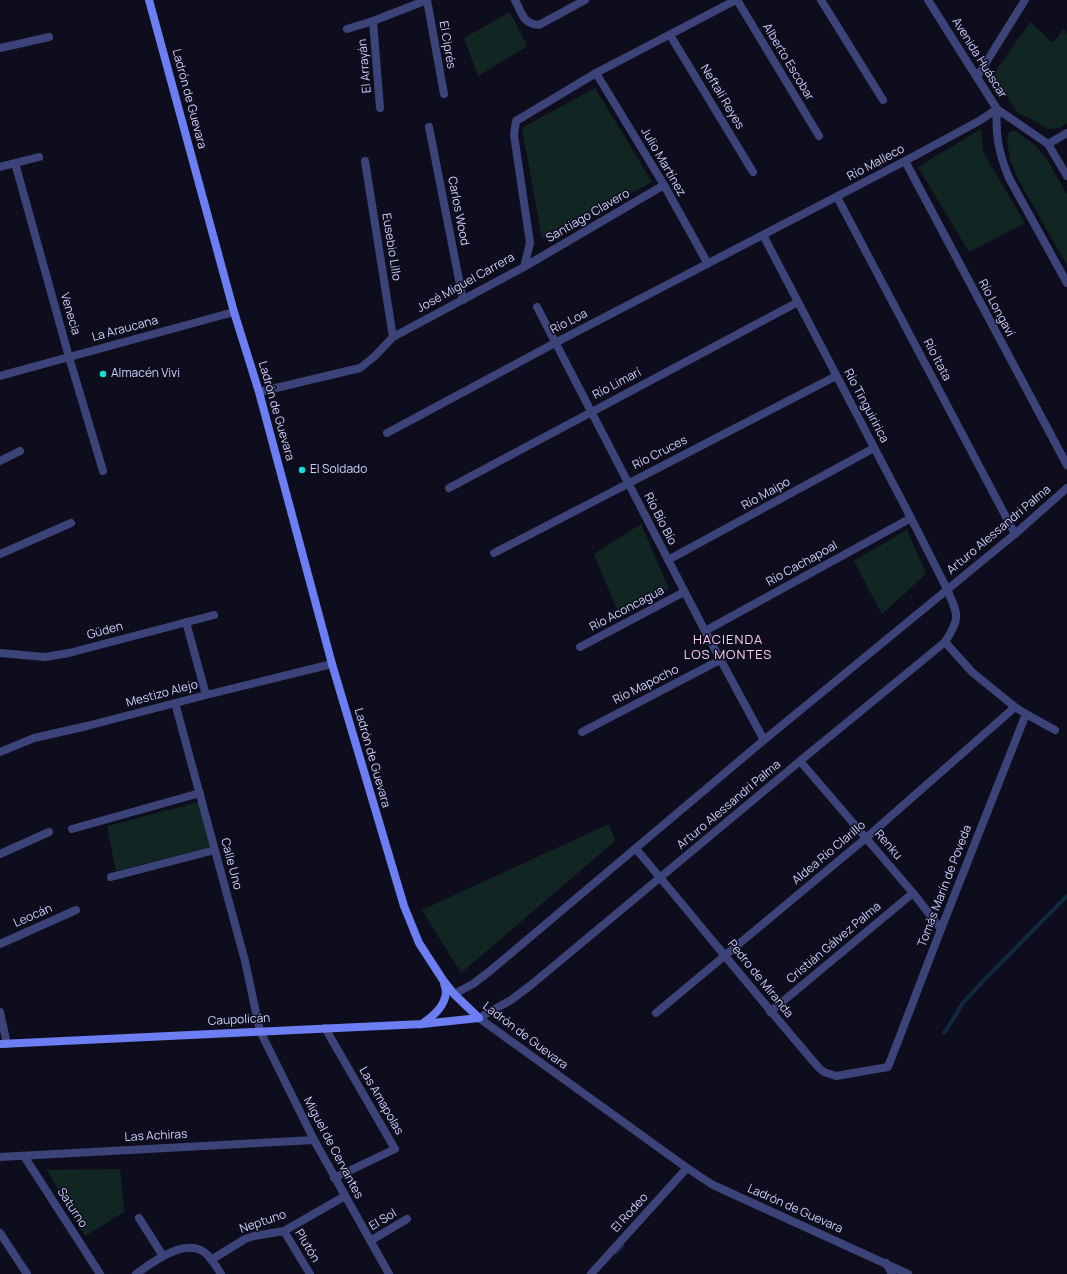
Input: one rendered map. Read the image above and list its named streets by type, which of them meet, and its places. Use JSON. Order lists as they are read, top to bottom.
{
  "streets": {
    "main road": ["Ladrón de Guevara", "Caupolicán"],
    "street": [
      "El Ciprés",
      "Avenida Huáscar",
      "Alberto Escobar",
      "El Arrayán",
      "Neftalí Reyes",
      "Julio Martínez",
      "Río Malleco",
      "Carlos Wood",
      "Santiago Clavero",
      "Eusebio Lillo",
      "José Miguel Carrera",
      "Río Longaví",
      "Venecia",
      "Río Loa",
      "La Araucana",
      "Río Itata",
      "Río Limarí",
      "Río Tinguiririca",
      "Río Cruces",
      "Río Maipo",
      "Río Bío Bío",
      "Arturo Alessandri Palma",
      "Río Cachapoal",
      "Río Aconcagua",
      "Güden",
      "Río Mapocho",
      "Mestizo Alejo",
      "Renku",
      "Aldea Río Clarillo",
      "Calle Uno",
      "Tomás Marín de Poveda",
      "Leocán",
      "Cristián Gálvez Palma",
      "Pedro de Miranda",
      "Las Amapolas",
      "Las Achiras",
      "Miguel de Cervantes",
      "Saturno",
      "El Rodeo",
      "El Sol",
      "Neptuno",
      "Plutón"
    ]
  },
  "crossings": [
    ["Avenida Huáscar", "Río Malleco"],
    ["Alberto Escobar", "José Miguel Carrera"],
    ["Neftalí Reyes", "José Miguel Carrera"],
    ["Ladrón de Guevara", "José Miguel Carrera"],
    ["Ladrón de Guevara", "La Araucana"],
    ["Ladrón de Guevara", "Arturo Alessandri Palma"],
    ["Ladrón de Guevara", "Mestizo Alejo"],
    ["Ladrón de Guevara", "Caupolicán"],
    ["Ladrón de Guevara", "El Rodeo"],
    ["Julio Martínez", "Santiago Clavero"],
    ["Julio Martínez", "José Miguel Carrera"],
    ["Julio Martínez", "Río Loa"],
    ["Río Malleco", "Río Longaví"],
    ["Río Malleco", "Río Loa"],
    ["Río Malleco", "Río Itata"],
    ["Río Malleco", "Río Tinguiririca"],
    ["Carlos Wood", "José Miguel Carrera"],
    ["Santiago Clavero", "José Miguel Carrera"],
    ["Eusebio Lillo", "José Miguel Carrera"],
    ["Venecia", "La Araucana"],
    ["Río Loa", "Río Tinguiririca"],
    ["Río Loa", "Río Bío Bío"],
    ["Río Itata", "Arturo Alessandri Palma"],
    ["Río Limarí", "Río Tinguiririca"],
    ["Río Limarí", "Río Bío Bío"],
    ["Río Tinguiririca", "Río Cruces"],
    ["Río Tinguiririca", "Río Maipo"],
    ["Río Tinguiririca", "Arturo Alessandri Palma"],
    ["Río Tinguiririca", "Río Cachapoal"],
    ["Río Cruces", "Río Bío Bío"],
    ["Río Maipo", "Río Bío Bío"],
    ["Río Bío Bío", "Arturo Alessandri Palma"],
    ["Río Bío Bío", "Río Cachapoal"],
    ["Río Bío Bío", "Río Aconcagua"],
    ["Río Bío Bío", "Río Mapocho"],
    ["Arturo Alessandri Palma", "Renku"],
    ["Arturo Alessandri Palma", "Pedro de Miranda"],
    ["Arturo Alessandri Palma", "Caupolicán"],
    ["Mestizo Alejo", "Calle Uno"],
    ["Renku", "Aldea Río Clarillo"],
    ["Renku", "Tomás Marín de Poveda"],
    ["Renku", "Cristián Gálvez Palma"],
    ["Aldea Río Clarillo", "Pedro de Miranda"],
    ["Calle Uno", "Caupolicán"],
    ["Calle Uno", "Miguel de Cervantes"],
    ["Tomás Marín de Poveda", "Pedro de Miranda"],
    ["Cristián Gálvez Palma", "Pedro de Miranda"],
    ["Caupolicán", "Las Amapolas"],
    ["Caupolicán", "Miguel de Cervantes"],
    ["Las Amapolas", "Miguel de Cervantes"],
    ["Las Achiras", "Miguel de Cervantes"],
    ["Las Achiras", "Saturno"],
    ["Miguel de Cervantes", "El Sol"],
    ["Miguel de Cervantes", "Neptuno"],
    ["Neptuno", "Plutón"]
  ],
  "districts": ["HACIENDA LOS MONTES"],
  "places": ["Almacén Vivi", "El Soldado"]
}
